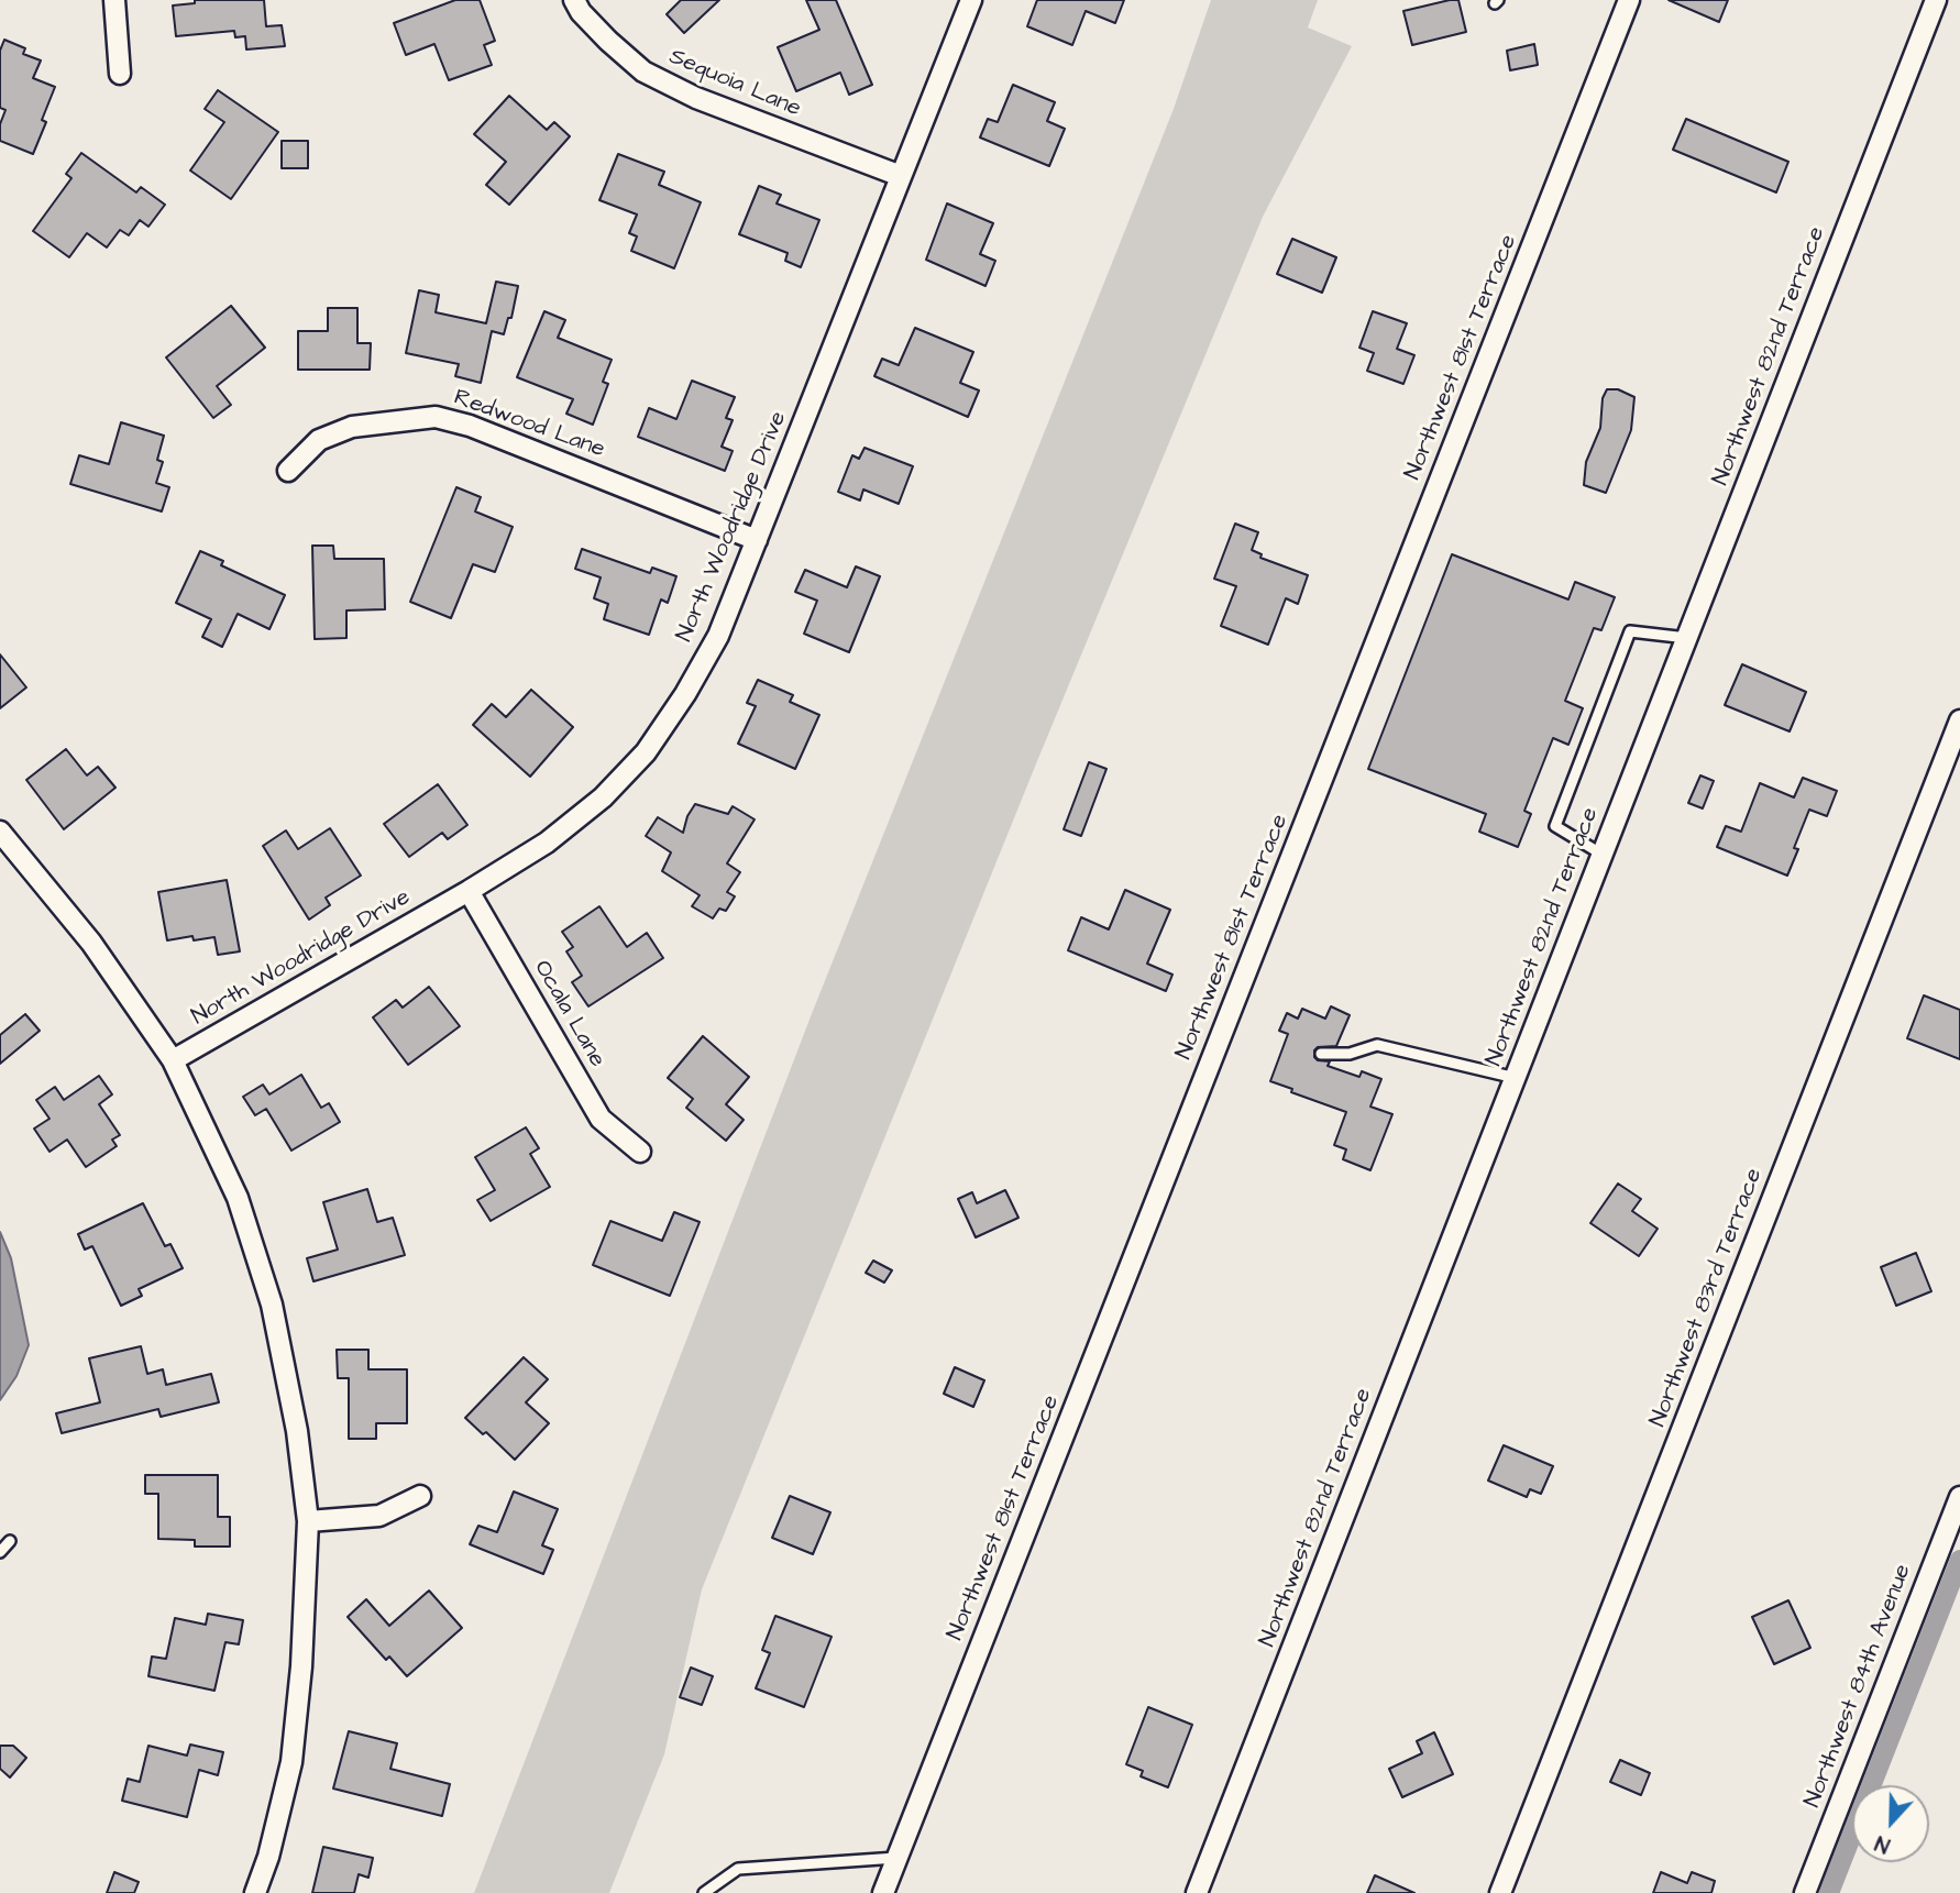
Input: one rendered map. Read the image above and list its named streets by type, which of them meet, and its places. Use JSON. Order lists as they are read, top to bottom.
{
  "streets": {
    "street": [
      "Sequoia Lane",
      "Northwest 82nd Terrace",
      "Northwest 81st Terrace",
      "Redwood Lane",
      "North Woodridge Drive",
      "Ocala Lane",
      "Northwest 83rd Terrace",
      "Northwest 84th Avenue"
    ]
  },
  "crossings": [
    ["Sequoia Lane", "North Woodridge Drive"],
    ["Redwood Lane", "North Woodridge Drive"],
    ["North Woodridge Drive", "Ocala Lane"]
  ],
  "north": "bottom"
}
